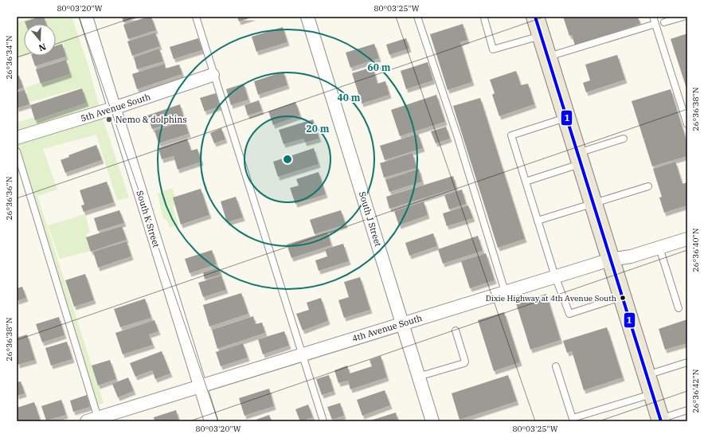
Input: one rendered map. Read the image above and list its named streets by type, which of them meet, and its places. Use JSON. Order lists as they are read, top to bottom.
{
  "streets": {
    "street": [
      "5th Avenue South",
      "South K Street",
      "South J Street",
      "4th Avenue South"
    ]
  },
  "crossings": [
    ["5th Avenue South", "South K Street"],
    ["South K Street", "4th Avenue South"],
    ["South J Street", "4th Avenue South"]
  ],
  "places": ["Nemo & dolphins", "Dixie Highway at 4th Avenue South"],
  "lines": ["transit line 1"],
  "north": "bottom",
  "coordinates": [
    "80°03'20\"W",
    "80°03'25\"W",
    "26°36'34\"N",
    "26°36'38\"N",
    "26°36'36\"N",
    "26°36'40\"N",
    "26°36'42\"N"
  ],
  "rings": ["60 m", "40 m", "20 m"]
}
